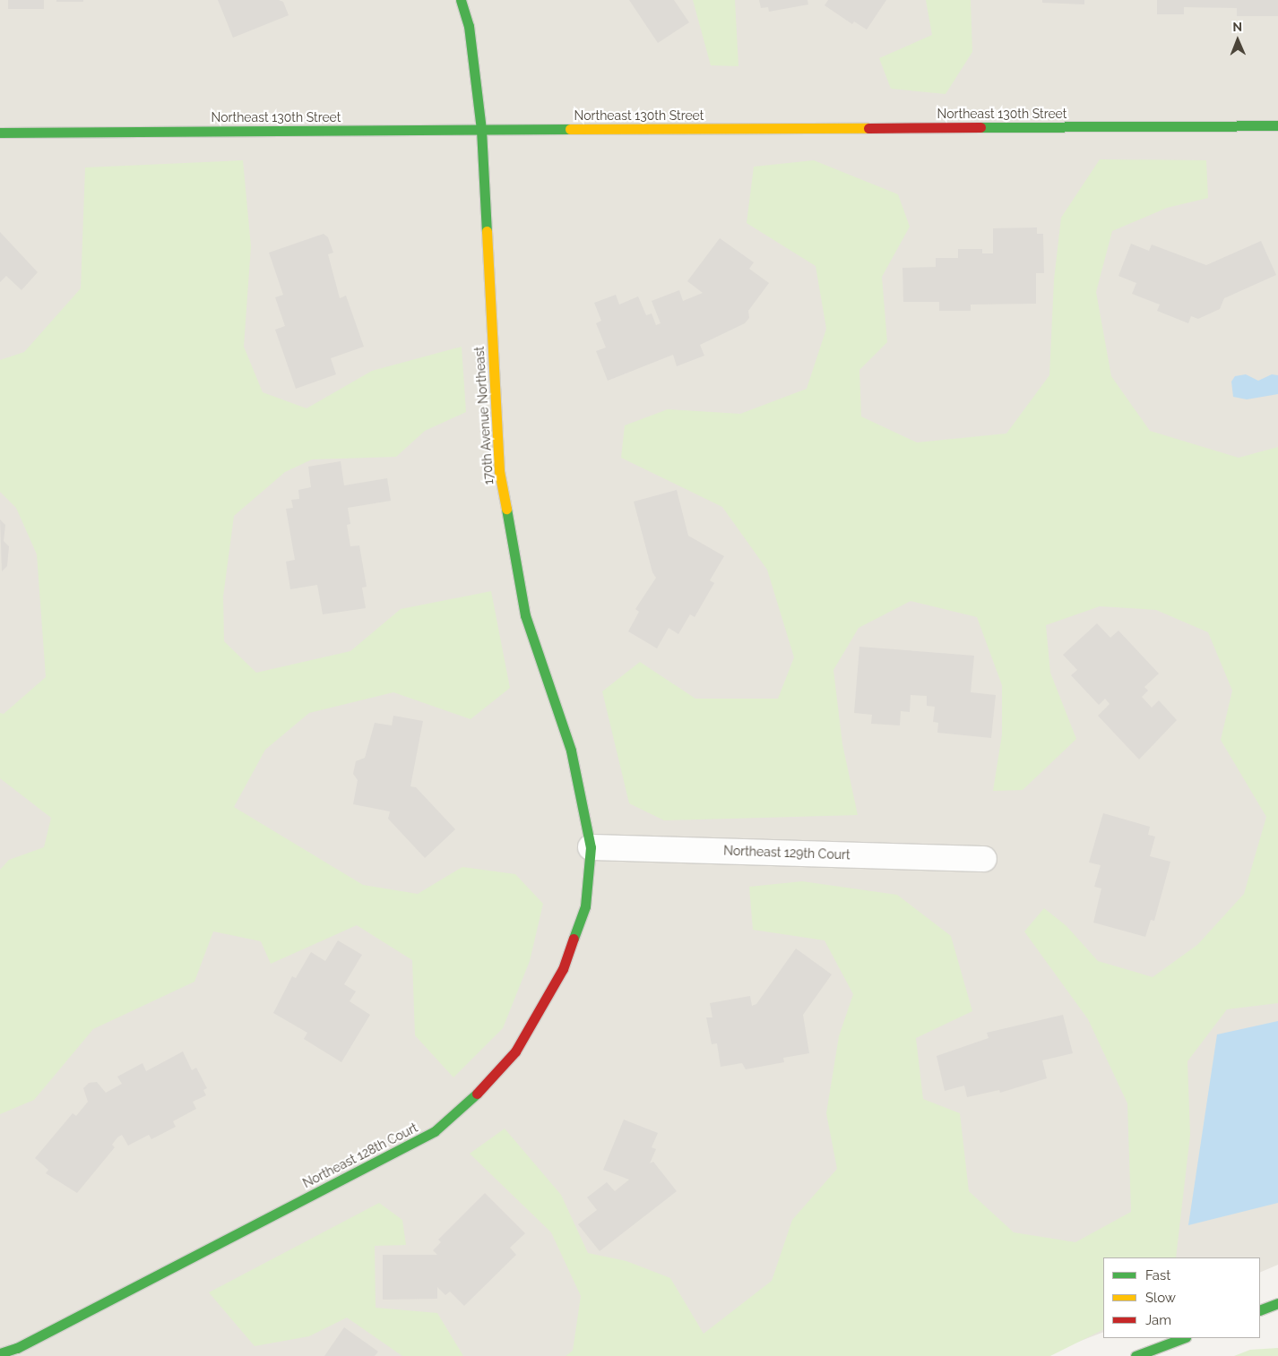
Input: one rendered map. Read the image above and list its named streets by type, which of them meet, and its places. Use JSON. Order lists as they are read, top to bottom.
{
  "streets": {
    "street": [
      "Northeast 130th Street",
      "170th Avenue Northeast",
      "Northeast 129th Court",
      "Northeast 128th Court"
    ]
  },
  "crossings": [
    ["Northeast 130th Street", "170th Avenue Northeast"],
    ["170th Avenue Northeast", "Northeast 129th Court"],
    ["170th Avenue Northeast", "Northeast 128th Court"],
    ["Northeast 129th Court", "Northeast 128th Court"]
  ],
  "legend": ["Fast", "Slow", "Jam"],
  "north": "top"
}
